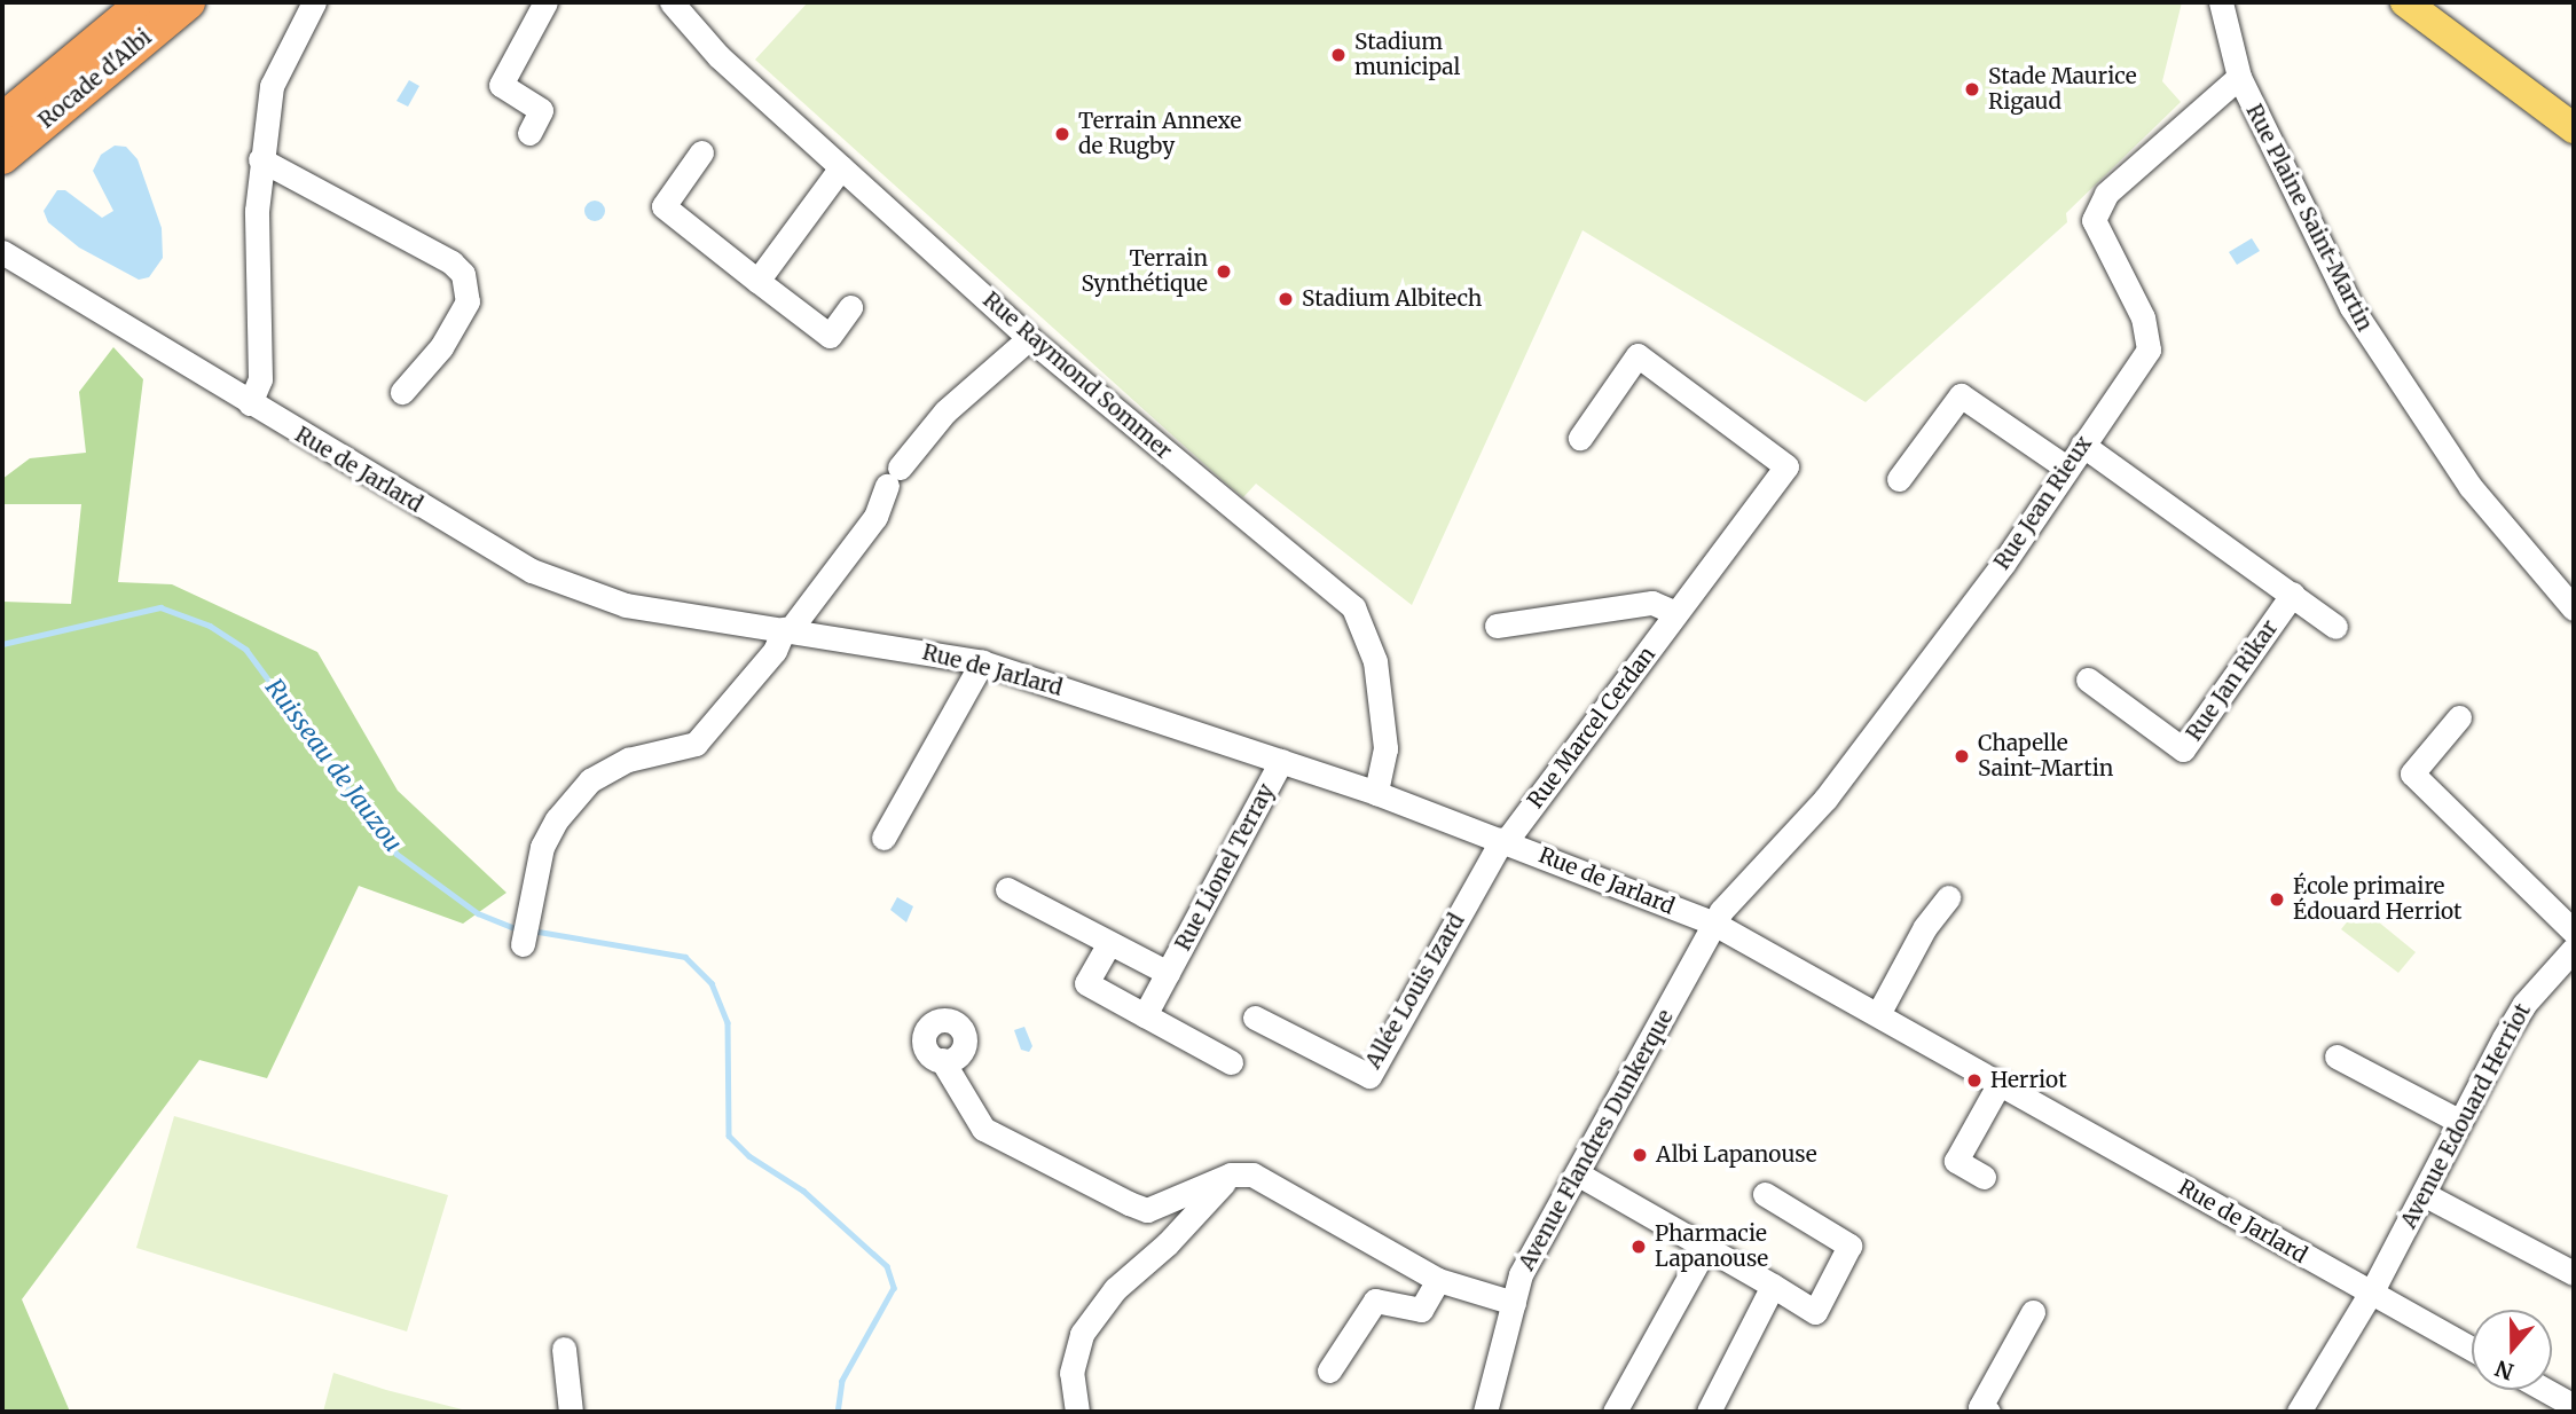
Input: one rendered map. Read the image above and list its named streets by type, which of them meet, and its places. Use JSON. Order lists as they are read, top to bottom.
{
  "streets": {
    "highway": ["Rocade d'Albi"],
    "street": [
      "Rue Plaine Saint-Martin",
      "Rue Raymond Sommer",
      "Rue de Jarlard",
      "Rue Jean Rieux",
      "Rue Jan Rikar",
      "Rue Marcel Cerdan",
      "Rue Lionel Terray",
      "Allée Louis Izard",
      "Avenue Edouard Herriot",
      "Avenue Flandres Dunkerque"
    ]
  },
  "crossings": [
    ["Rue Plaine Saint-Martin", "Rue Jean Rieux"],
    ["Rue Raymond Sommer", "Rue de Jarlard"],
    ["Rue de Jarlard", "Rue Jean Rieux"],
    ["Rue de Jarlard", "Rue Marcel Cerdan"],
    ["Rue de Jarlard", "Rue Lionel Terray"],
    ["Rue de Jarlard", "Allée Louis Izard"],
    ["Rue de Jarlard", "Avenue Edouard Herriot"],
    ["Rue de Jarlard", "Avenue Flandres Dunkerque"],
    ["Rue Jean Rieux", "Avenue Flandres Dunkerque"],
    ["Rue Marcel Cerdan", "Allée Louis Izard"]
  ],
  "water": ["Ruisseau de Jauzou"],
  "places": [
    "Stadium municipal",
    "Stade Maurice Rigaud",
    "Terrain Annexe de Rugby",
    "Terrain Synthétique",
    "Stadium Albitech",
    "Chapelle Saint-Martin",
    "École primaire Édouard Herriot",
    "Herriot",
    "Albi Lapanouse",
    "Pharmacie Lapanouse"
  ],
  "north": "bottom"
}
